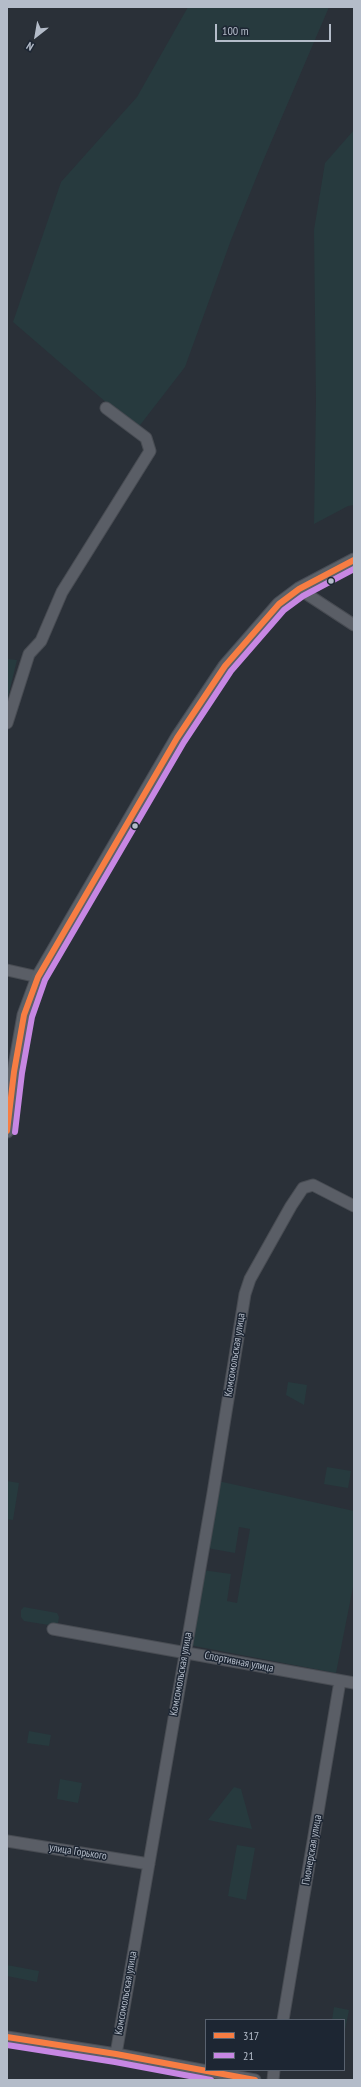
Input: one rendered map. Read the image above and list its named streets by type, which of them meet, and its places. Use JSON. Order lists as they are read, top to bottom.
{
  "streets": {
    "street": [
      "Комсомольская улица",
      "Спортивная улица",
      "Пионерская улица",
      "улица Горького"
    ]
  },
  "crossings": [
    ["Комсомольская улица", "Спортивная улица"],
    ["Комсомольская улица", "улица Горького"],
    ["Спортивная улица", "Пионерская улица"]
  ],
  "lines": ["transit line 317", "transit line 21"],
  "legend": ["317", "21"],
  "scale_bar": "100 m",
  "north": "bottom left"
}
